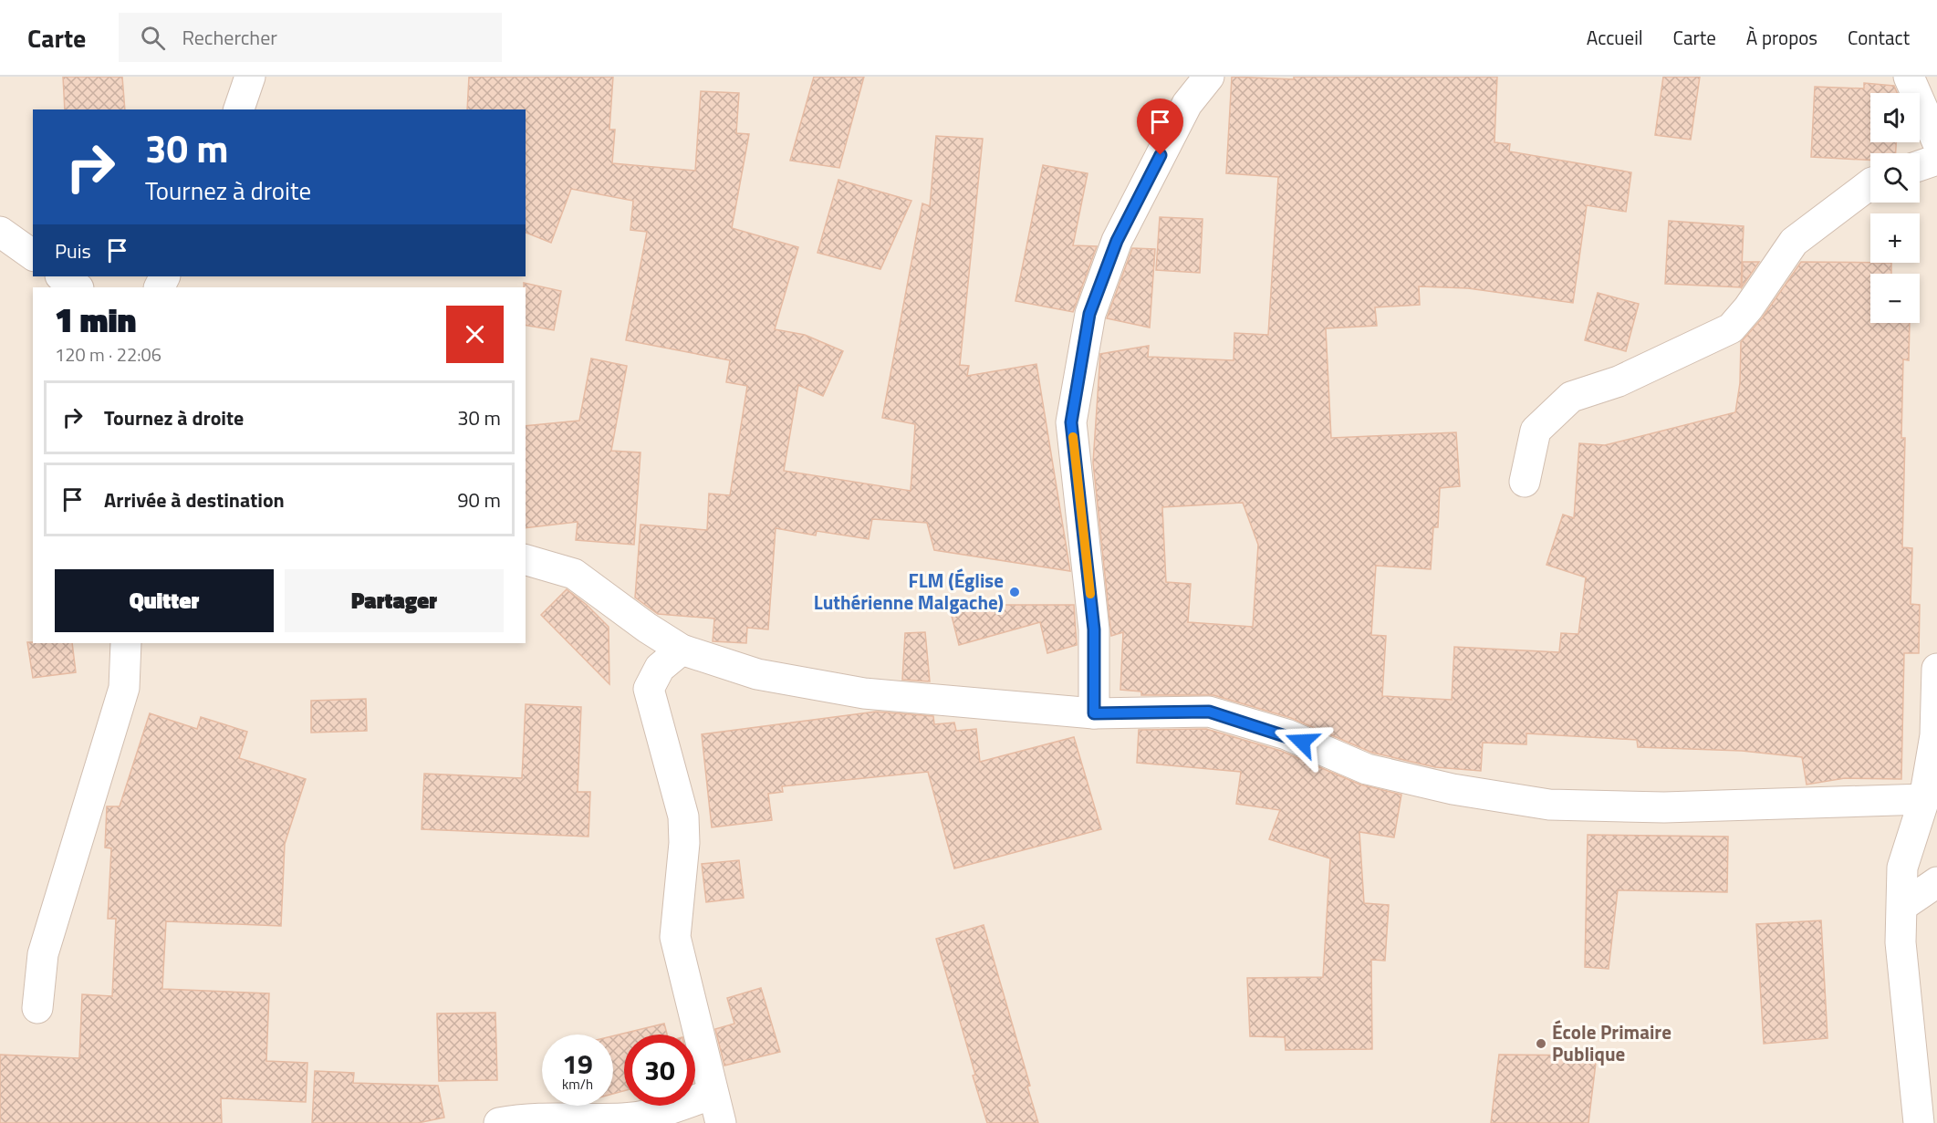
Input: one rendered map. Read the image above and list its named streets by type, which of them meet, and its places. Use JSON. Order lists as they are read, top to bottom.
{
  "places": ["FLM (Église Luthérienne Malgache)", "École Primaire Publique"],
  "page": {
    "header": "Carte",
    "search": "Rechercher",
    "nav": [
      "Accueil",
      "Carte",
      "À propos",
      "Contact"
    ],
    "map_buttons": ["+", "−"],
    "turn": ["30 m", "Tournez à droite"],
    "then": "Puis",
    "heading": ["1 min", "120 m · 22:06"],
    "list": [
      {
        "name": "Tournez à droite",
        "value": "30 m"
      },
      {
        "name": "Arrivée à destination",
        "value": "90 m"
      }
    ],
    "buttons": ["Quitter", "Partager"],
    "speed": "19 km/h",
    "limit": "30"
  }
}
